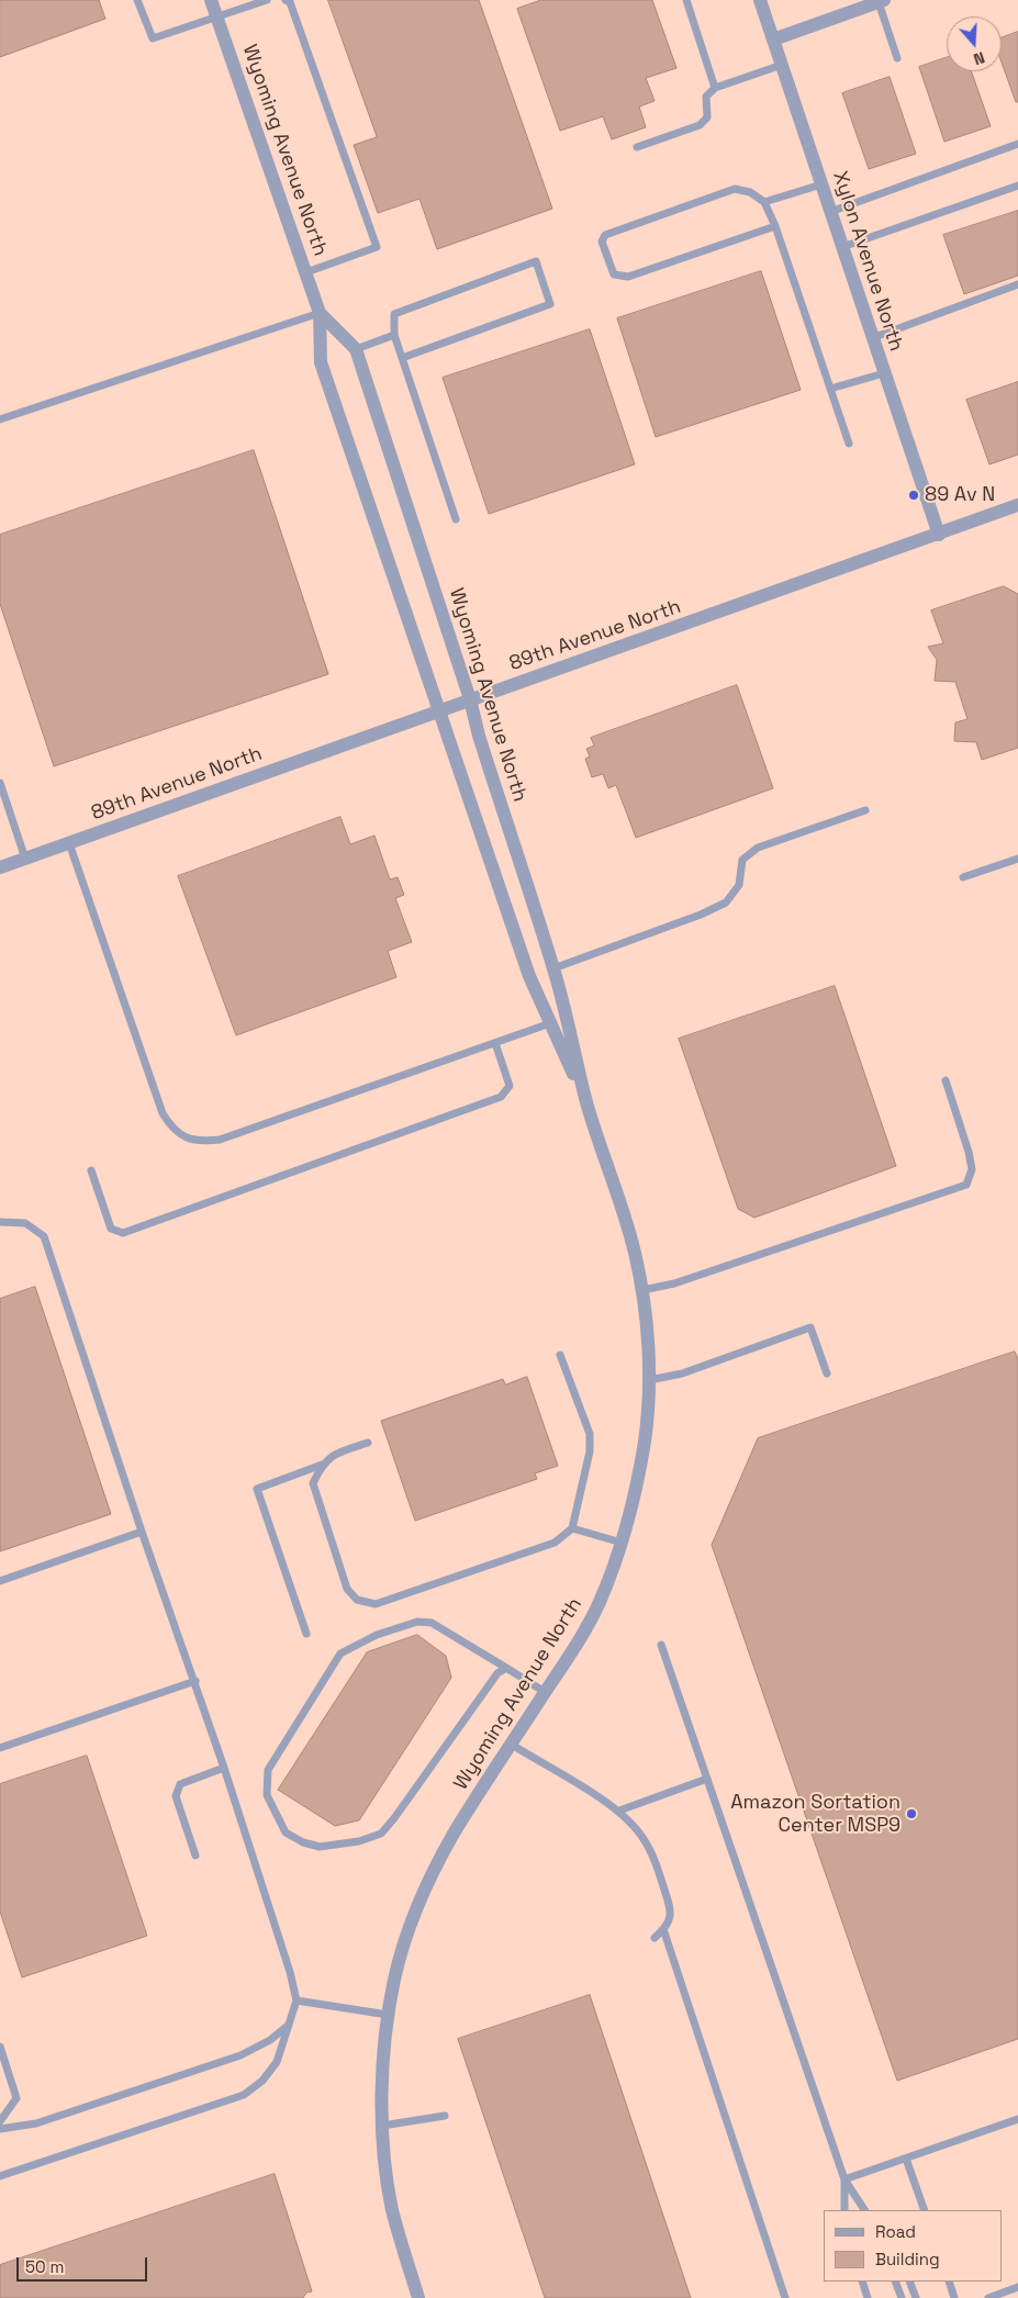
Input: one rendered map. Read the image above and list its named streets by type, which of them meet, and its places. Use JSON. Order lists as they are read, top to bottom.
{
  "streets": {
    "street": ["Wyoming Avenue North", "Xylon Avenue North", "89th Avenue North"]
  },
  "crossings": [
    ["Wyoming Avenue North", "89th Avenue North"],
    ["Xylon Avenue North", "89th Avenue North"]
  ],
  "places": ["89 Av N", "Amazon Sortation Center MSP9"],
  "legend": ["Road", "Building"],
  "scale_bar": "50 m",
  "north": "bottom"
}
